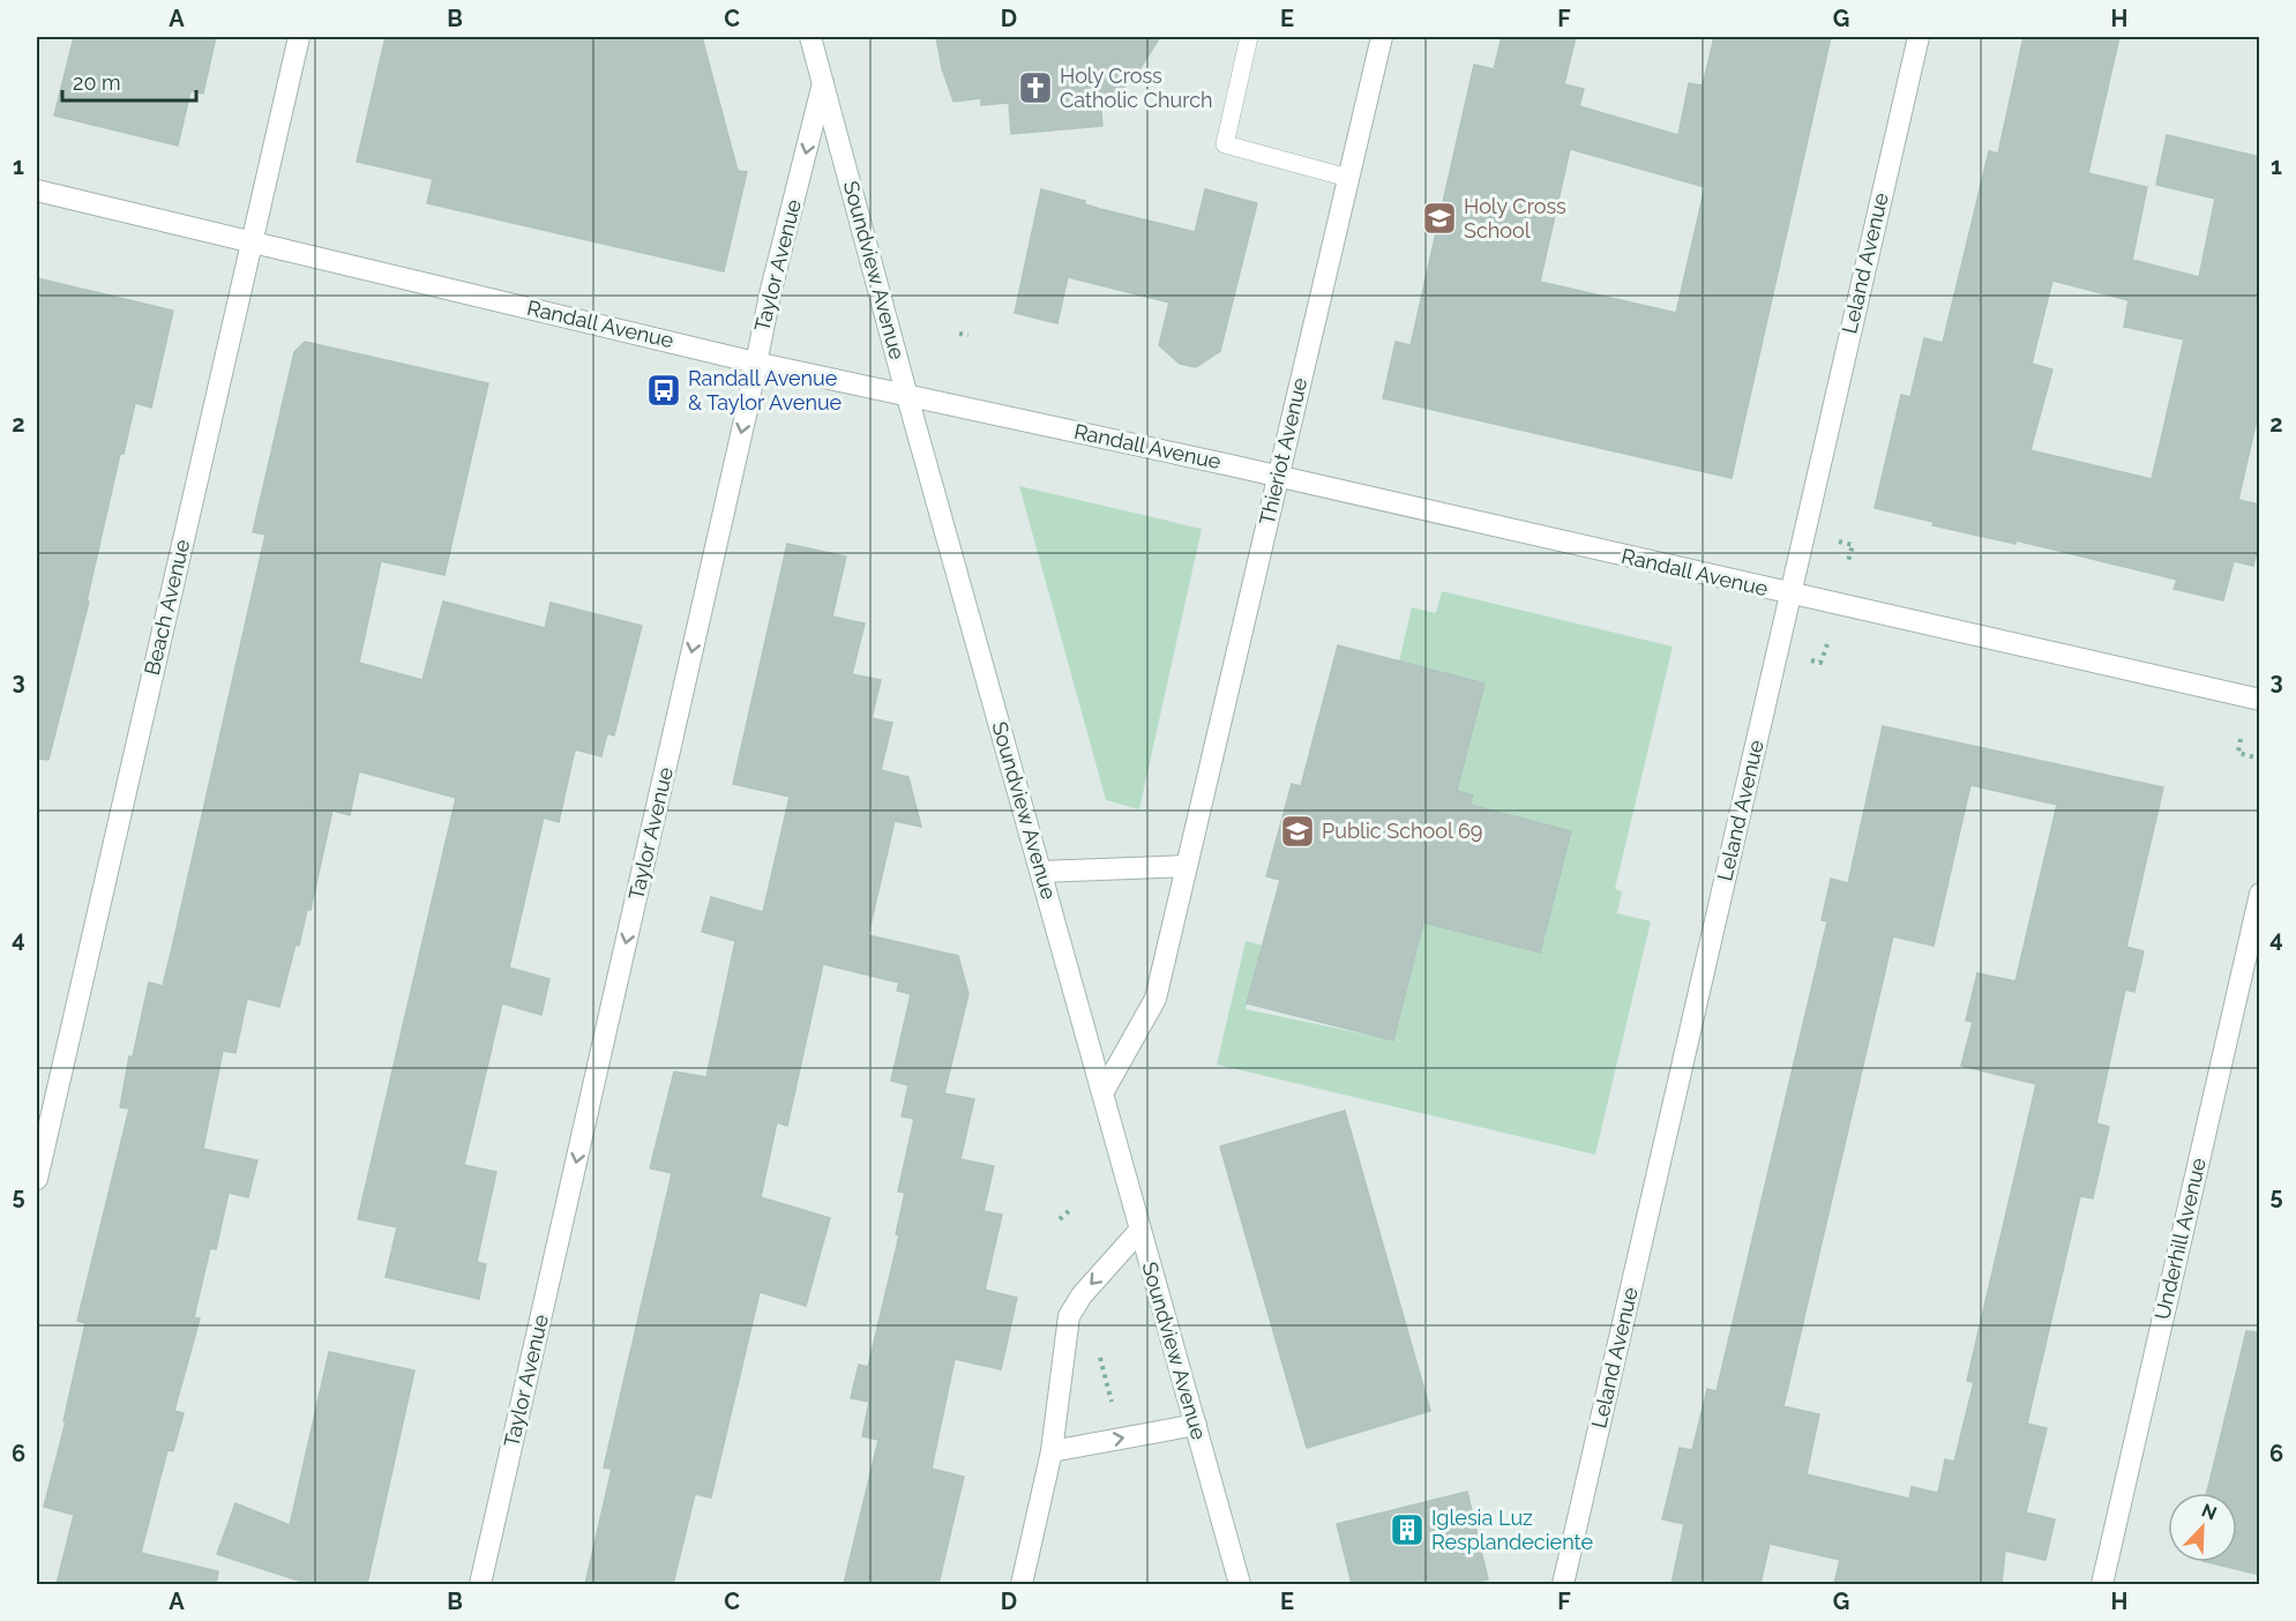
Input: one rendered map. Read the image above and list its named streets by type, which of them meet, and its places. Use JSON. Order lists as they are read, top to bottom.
{
  "streets": {
    "street": [
      "Leland Avenue",
      "Taylor Avenue",
      "Soundview Avenue",
      "Randall Avenue",
      "Thieriot Avenue",
      "Beach Avenue",
      "Underhill Avenue"
    ]
  },
  "crossings": [
    ["Leland Avenue", "Randall Avenue"],
    ["Taylor Avenue", "Soundview Avenue"],
    ["Taylor Avenue", "Randall Avenue"],
    ["Soundview Avenue", "Randall Avenue"],
    ["Soundview Avenue", "Thieriot Avenue"],
    ["Randall Avenue", "Thieriot Avenue"],
    ["Randall Avenue", "Beach Avenue"]
  ],
  "one_way": ["Taylor Avenue"],
  "places": {
    "church": ["Holy Cross Catholic Church"],
    "school or university": ["Holy Cross School", "Public School 69"],
    "bus stop": ["Randall Avenue & Taylor Avenue"],
    "building": ["Iglesia Luz Resplandeciente"]
  },
  "scale_bar": "20 m",
  "north": "top right",
  "grid": {
    "columns": [
      "A",
      "B",
      "C",
      "D",
      "E",
      "F",
      "G",
      "H"
    ],
    "rows": [
      "1",
      "2",
      "3",
      "4",
      "5",
      "6"
    ]
  }
}
